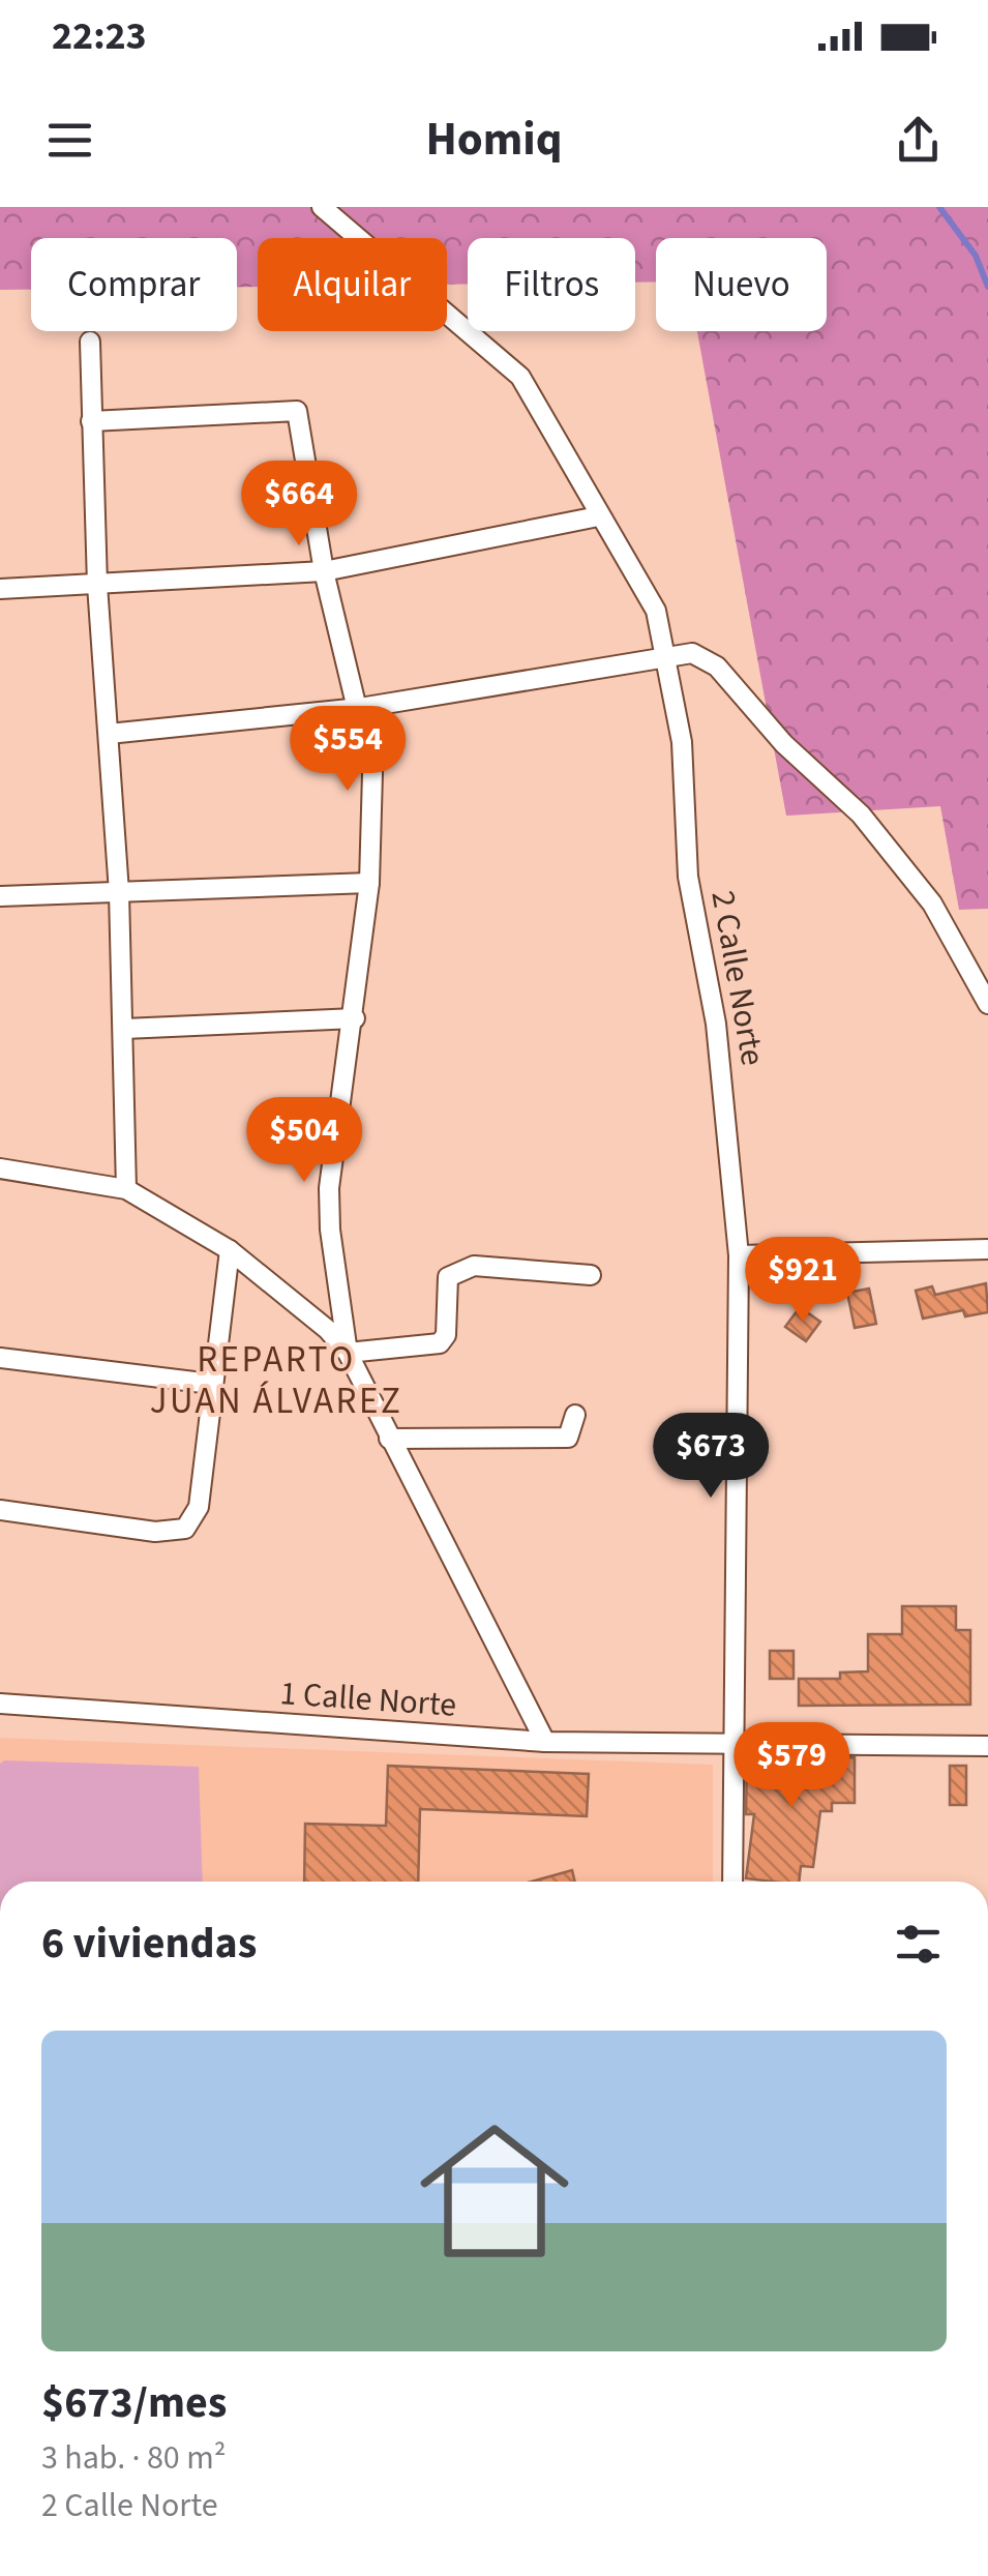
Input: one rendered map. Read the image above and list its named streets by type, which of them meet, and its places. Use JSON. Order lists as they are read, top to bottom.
{
  "streets": {
    "street": ["2 Calle Norte", "1 Calle Norte"]
  },
  "crossings": [
    ["2 Calle Norte", "1 Calle Norte"]
  ],
  "districts": ["REPARTO JUAN ÁLVAREZ"],
  "page": {
    "status": "22:23",
    "header": "Homiq",
    "chip": [
      "Comprar",
      "Alquilar",
      "Filtros",
      "Nuevo"
    ],
    "price": [
      "$664",
      "$554",
      "$504",
      "$921",
      "$673",
      "$579"
    ],
    "heading": "6 viviendas",
    "list": [
      {
        "name": "$673/mes",
        "note": "3 hab. · 80 m² · 2 Calle Norte"
      }
    ]
  }
}
